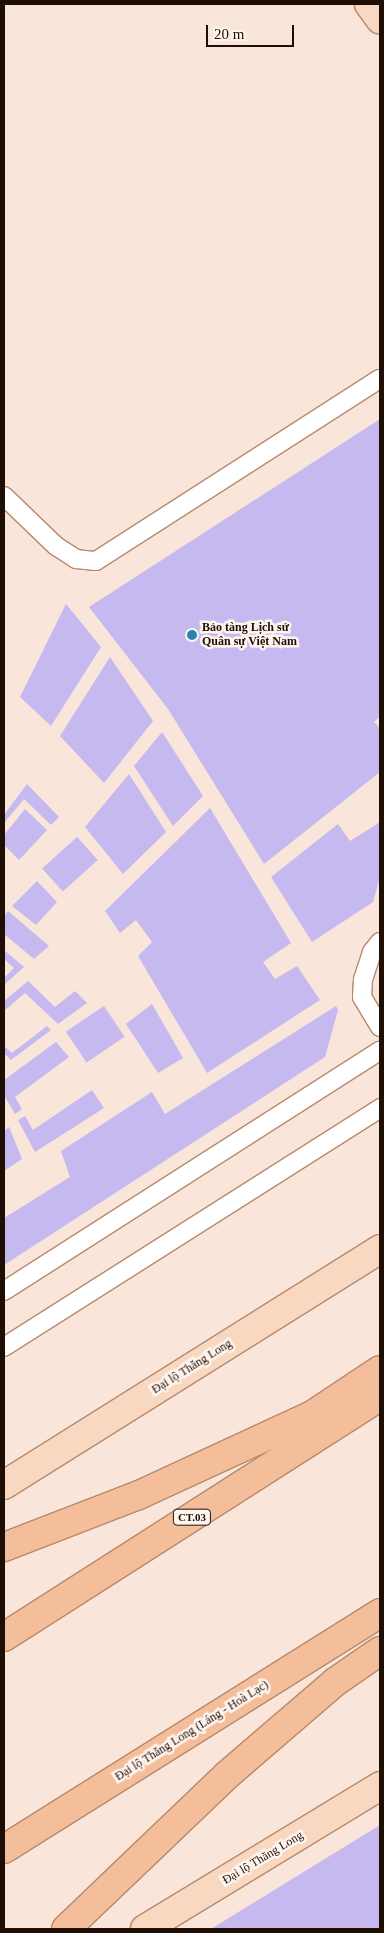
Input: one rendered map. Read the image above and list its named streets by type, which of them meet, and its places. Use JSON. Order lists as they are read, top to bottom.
{
  "streets": {
    "highway": ["CT.03", "Đại lộ Thăng Long (Láng - Hoà Lạc)"],
    "main road": ["Đại lộ Thăng Long"]
  },
  "places": ["Bảo tàng Lịch sử Quân sự Việt Nam"],
  "scale_bar": "20 m"
}
